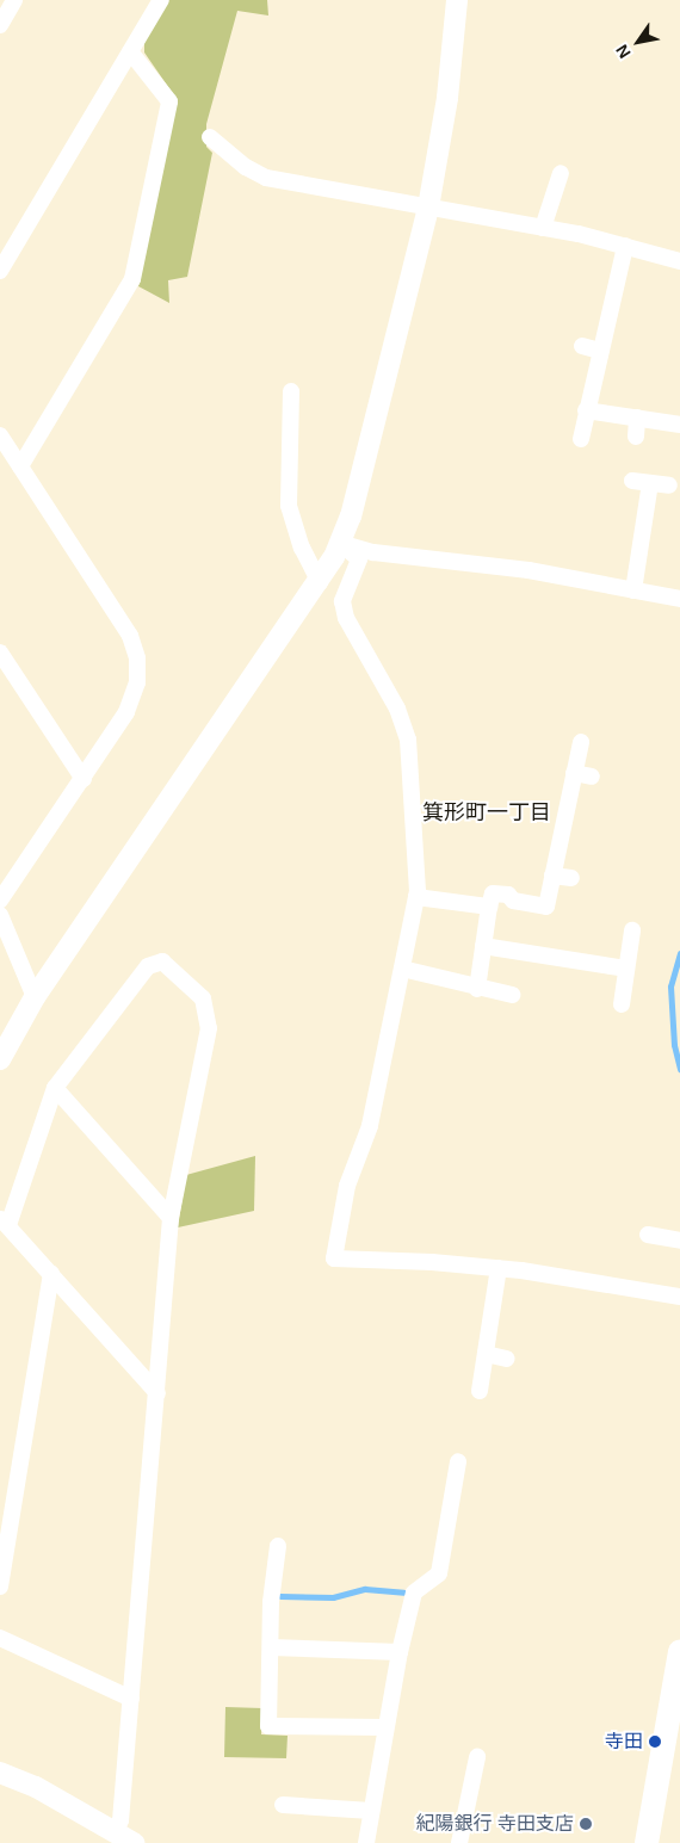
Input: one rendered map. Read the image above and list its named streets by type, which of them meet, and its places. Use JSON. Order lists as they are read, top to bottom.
{
  "districts": ["箕形町一丁目"],
  "places": ["寺田", "紀陽銀行 寺田支店"],
  "north": "bottom left"
}
